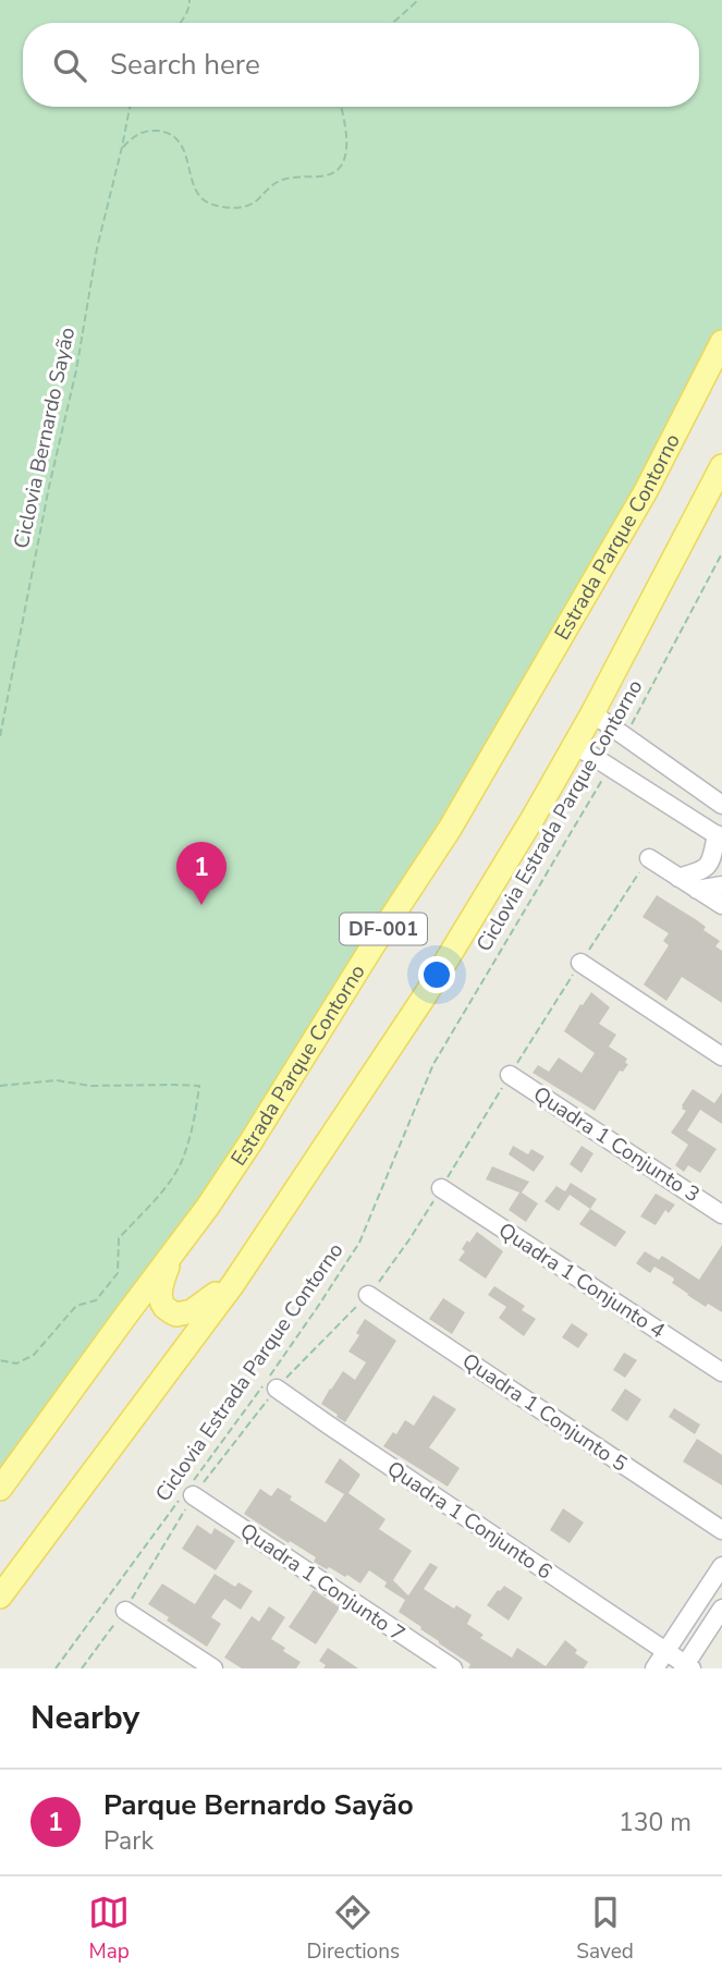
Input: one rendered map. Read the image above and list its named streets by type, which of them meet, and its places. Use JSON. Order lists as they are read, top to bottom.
{
  "streets": {
    "main road": ["Estrada Parque Contorno", "DF-001"],
    "street": [
      "Quadra 1 Conjunto 3",
      "Quadra 1 Conjunto 4",
      "Quadra 1 Conjunto 5",
      "Quadra 1 Conjunto 6",
      "Quadra 1 Conjunto 7"
    ],
    "path": ["Ciclovia Bernardo Sayão", "Ciclovia Estrada Parque Contorno"]
  },
  "crossings": [
    ["Ciclovia Estrada Parque Contorno", "Quadra 1 Conjunto 6"],
    ["Ciclovia Estrada Parque Contorno", "Quadra 1 Conjunto 7"]
  ],
  "page": {
    "search": "Search here",
    "pins": "1",
    "heading": "Nearby",
    "list": [
      {
        "mark": "1",
        "name": "Parque Bernardo Sayão",
        "note": "Park",
        "value": "130 m"
      }
    ],
    "nav": ["Map", "Directions", "Saved"]
  }
}
